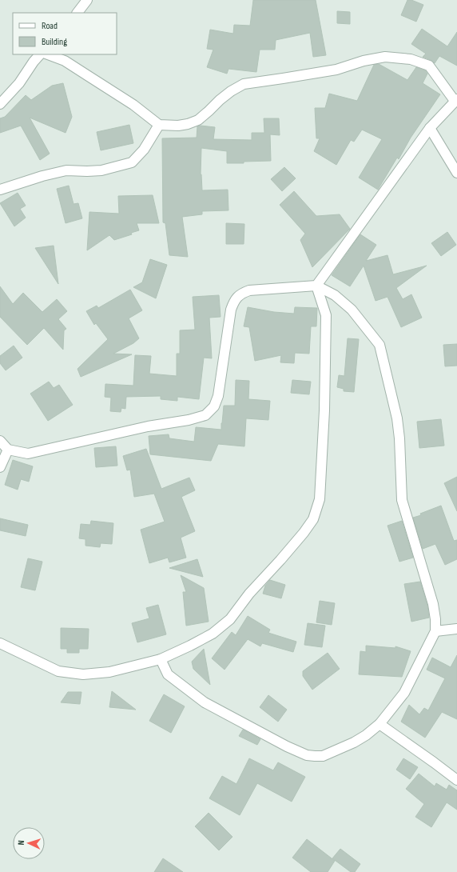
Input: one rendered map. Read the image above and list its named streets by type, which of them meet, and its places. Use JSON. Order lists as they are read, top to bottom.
{
  "legend": ["Road", "Building"],
  "north": "left"
}
